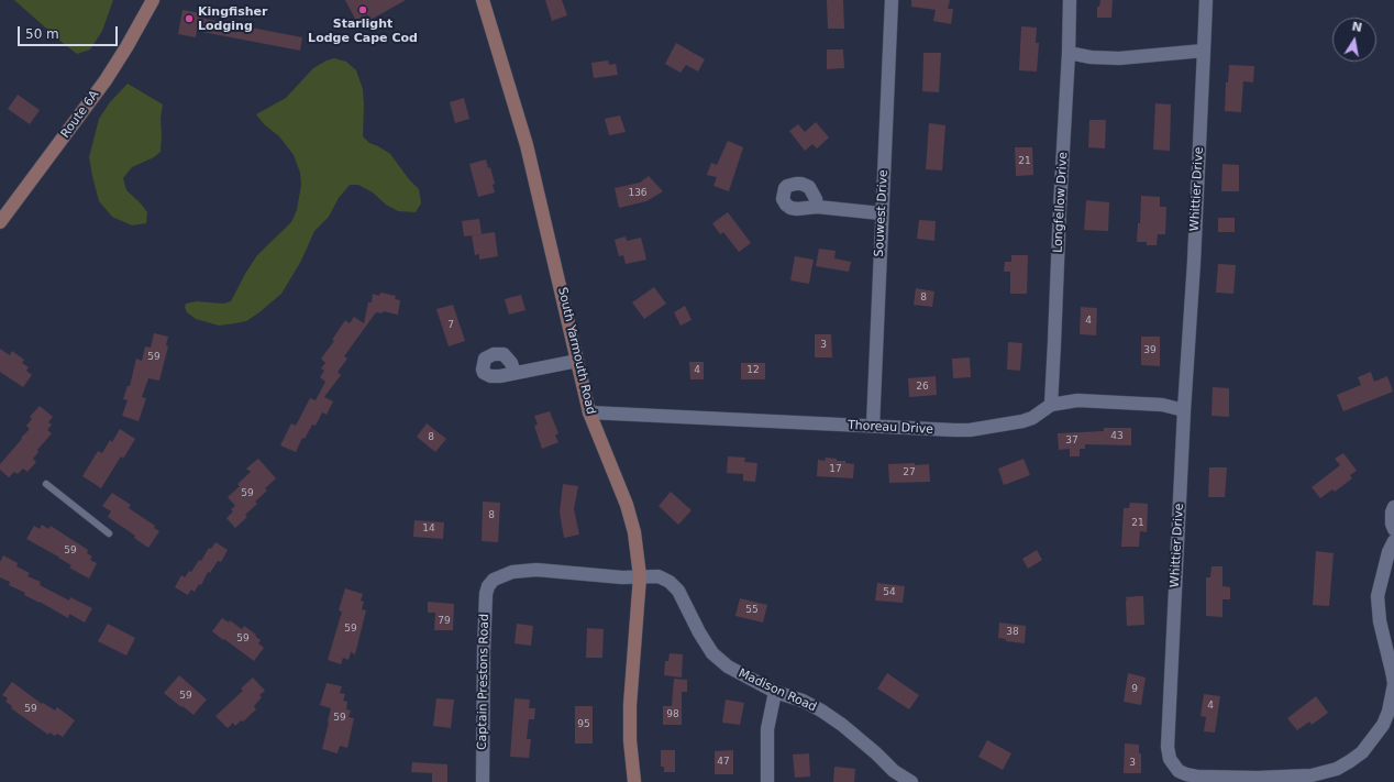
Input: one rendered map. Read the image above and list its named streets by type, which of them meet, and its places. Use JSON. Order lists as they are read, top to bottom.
{
  "streets": {
    "main road": ["Route 6A", "South Yarmouth Road"],
    "street": [
      "Whittier Drive",
      "Longfellow Drive",
      "Souwest Drive",
      "Thoreau Drive",
      "Captain Prestons Road",
      "Madison Road"
    ]
  },
  "crossings": [
    ["Whittier Drive", "Thoreau Drive"],
    ["Longfellow Drive", "Thoreau Drive"],
    ["Souwest Drive", "Thoreau Drive"],
    ["South Yarmouth Road", "Thoreau Drive"],
    ["South Yarmouth Road", "Madison Road"],
    ["Captain Prestons Road", "Madison Road"]
  ],
  "places": ["Starlight Lodge Cape Cod", "Kingfisher Lodging"],
  "house_numbers": [
    "21",
    "136",
    "8",
    "4",
    "7",
    "3",
    "39",
    "59",
    "4",
    "12",
    "26",
    "43",
    "8",
    "37",
    "17",
    "27",
    "59",
    "8",
    "21",
    "14",
    "59",
    "54",
    "55",
    "79",
    "59",
    "38",
    "59",
    "9",
    "59",
    "4",
    "59",
    "98",
    "59",
    "95",
    "47",
    "3"
  ],
  "scale_bar": "50 m",
  "north": "top"
}
